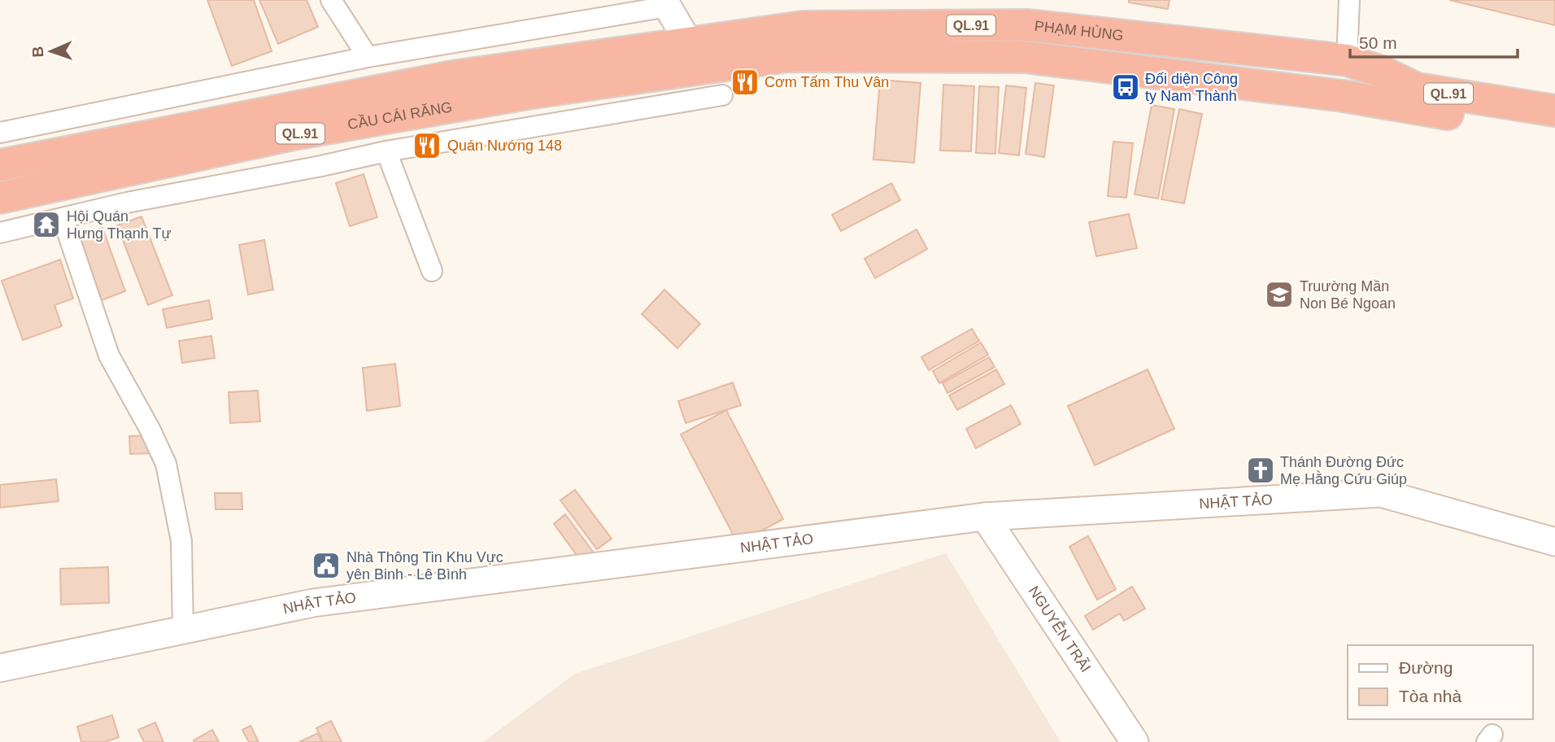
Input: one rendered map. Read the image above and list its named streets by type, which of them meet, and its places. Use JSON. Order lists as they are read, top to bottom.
{
  "streets": {
    "highway": ["QL.91", "PHẠM HÙNG", "CẦU CÁI RĂNG"],
    "street": ["NHẬT TẢO", "NGUYỄN TRÃI"]
  },
  "crossings": [
    ["QL.91", "PHẠM HÙNG"],
    ["QL.91", "CẦU CÁI RĂNG"],
    ["PHẠM HÙNG", "CẦU CÁI RĂNG"],
    ["NHẬT TẢO", "NGUYỄN TRÃI"]
  ],
  "places": {
    "restaurant": ["Cơm Tấm Thu Vân", "Quán Nướng 148"],
    "bus stop": ["Đối diện Công ty Nam Thành"],
    "temple": ["Hội Quán Hưng Thạnh Tự"],
    "school or university": ["Truường Mần Non Bé Ngoan"],
    "church": ["Thánh Đường Đức Mẹ Hằng Cứu Giúp"],
    "public building": ["Nhà Thông Tin Khu Vực yên Binh - Lê Bình"]
  },
  "legend": ["Đường", "Tòa nhà"],
  "scale_bar": "50 m",
  "north": "left"
}
